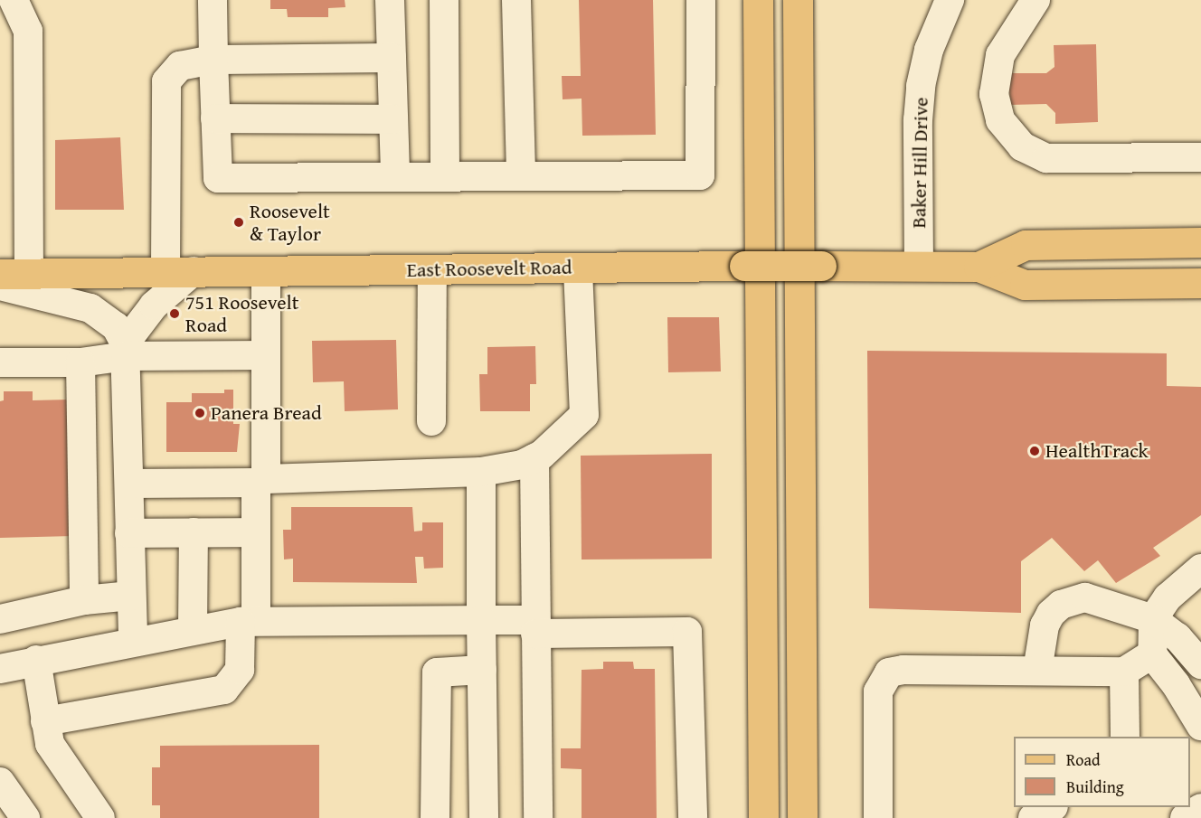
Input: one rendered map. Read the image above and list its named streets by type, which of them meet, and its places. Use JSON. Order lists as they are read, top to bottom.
{
  "streets": {
    "main road": ["East Roosevelt Road"],
    "street": ["Baker Hill Drive"]
  },
  "crossings": [
    ["Baker Hill Drive", "East Roosevelt Road"]
  ],
  "places": [
    "Roosevelt & Taylor",
    "751 Roosevelt Road",
    "Panera Bread",
    "HealthTrack"
  ],
  "legend": ["Road", "Building"]
}
